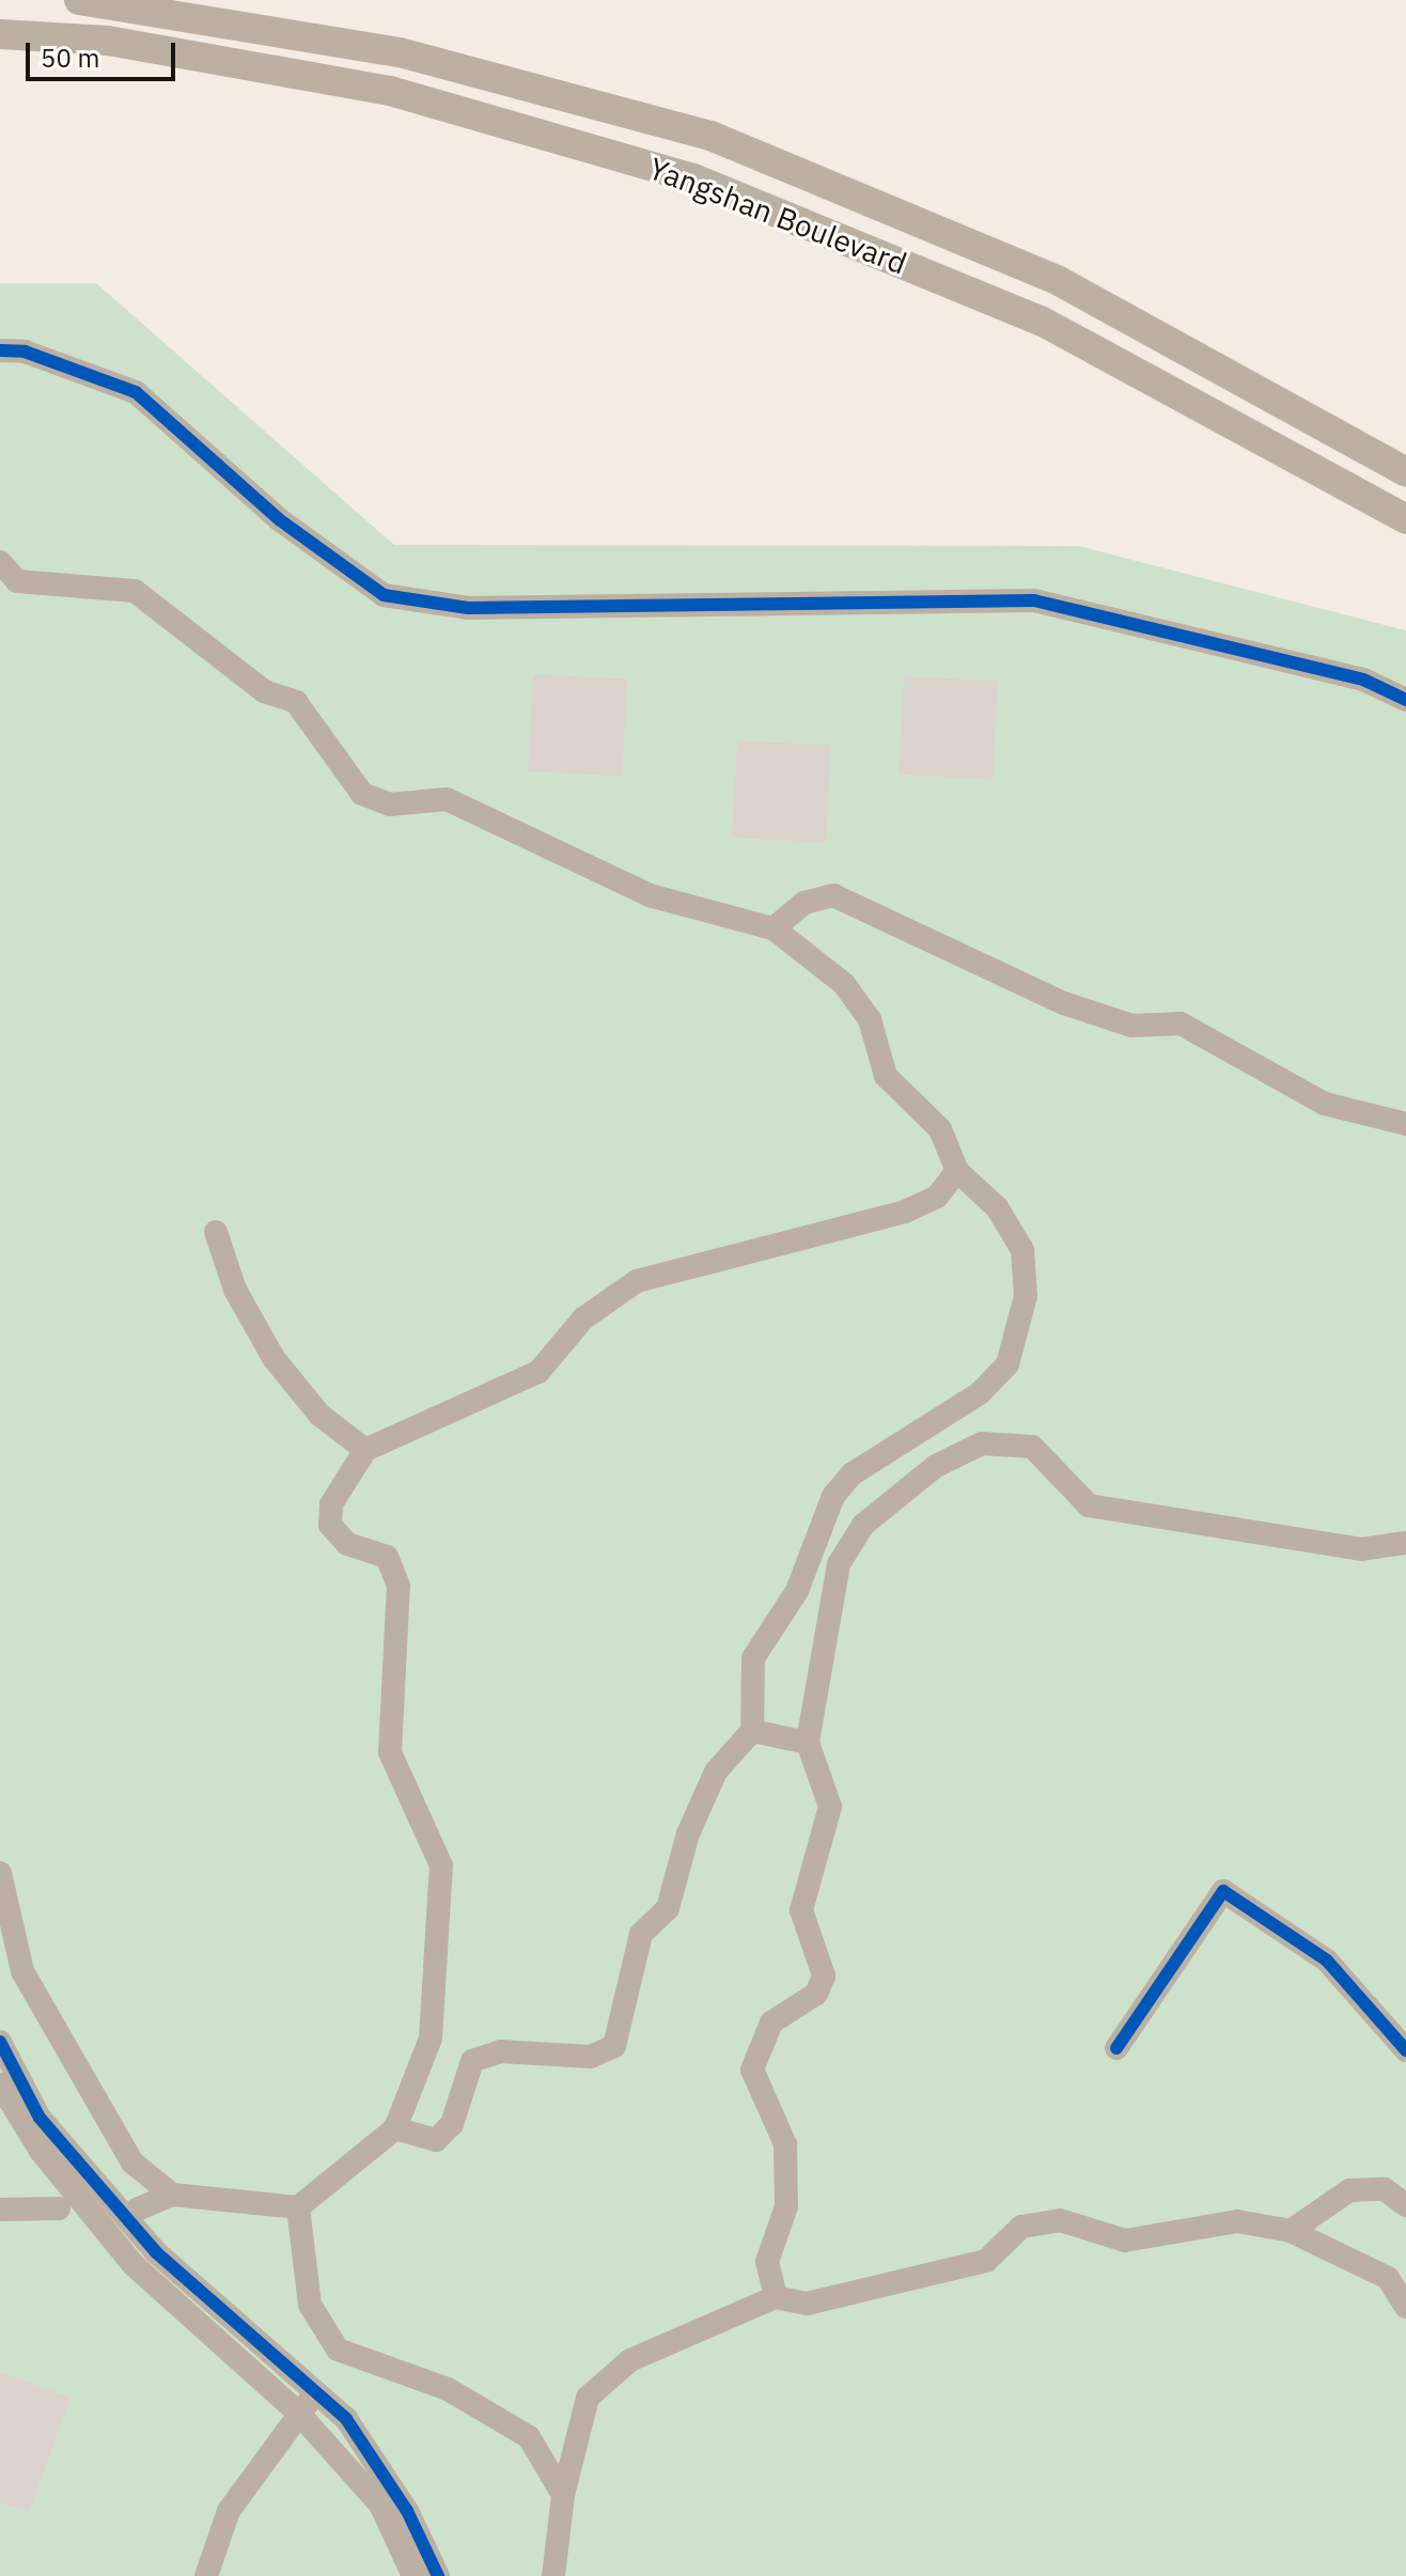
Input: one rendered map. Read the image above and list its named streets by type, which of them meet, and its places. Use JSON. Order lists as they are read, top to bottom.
{
  "streets": {
    "main road": ["Yangshan Boulevard"]
  },
  "scale_bar": "50 m"
}
